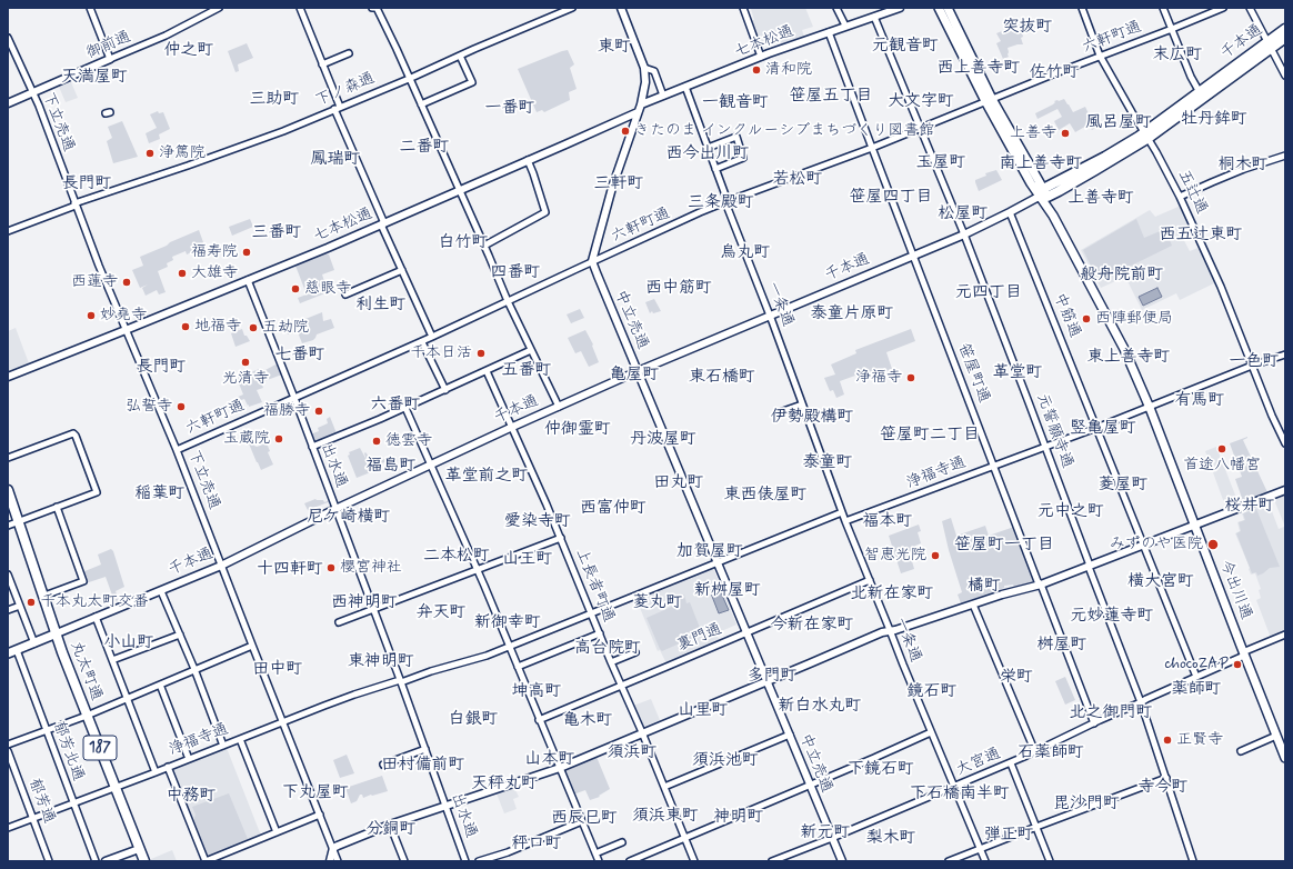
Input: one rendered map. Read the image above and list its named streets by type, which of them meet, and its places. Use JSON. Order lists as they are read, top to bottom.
{
  "streets": {
    "main road": [
      "千本通",
      "今出川通",
      "丸太町通",
      "187"
    ],
    "street": [
      "六軒町通",
      "七本松通",
      "御前通",
      "下ノ森通",
      "下立売通",
      "五辻通",
      "一条通",
      "中筋通",
      "中立売通",
      "笹屋町通",
      "元誓願寺通",
      "出水通",
      "浄福寺通",
      "上長者町通",
      "裏門通",
      "郁芳北通",
      "大宮通",
      "郁芳通"
    ]
  },
  "crossings": [
    ["六軒町通", "下立売通"],
    ["六軒町通", "五辻通"],
    ["六軒町通", "一条通"],
    ["六軒町通", "中立売通"],
    ["六軒町通", "笹屋町通"],
    ["六軒町通", "元誓願寺通"],
    ["六軒町通", "出水通"],
    ["六軒町通", "今出川通"],
    ["七本松通", "下立売通"],
    ["七本松通", "一条通"],
    ["七本松通", "笹屋町通"],
    ["七本松通", "元誓願寺通"],
    ["七本松通", "出水通"],
    ["千本通", "下立売通"],
    ["千本通", "五辻通"],
    ["千本通", "一条通"],
    ["千本通", "中筋通"],
    ["千本通", "中立売通"],
    ["千本通", "笹屋町通"],
    ["千本通", "元誓願寺通"],
    ["千本通", "出水通"],
    ["千本通", "上長者町通"],
    ["千本通", "今出川通"],
    ["千本通", "丸太町通"],
    ["千本通", "郁芳北通"],
    ["御前通", "下立売通"],
    ["下ノ森通", "下立売通"],
    ["下立売通", "浄福寺通"],
    ["五辻通", "浄福寺通"],
    ["一条通", "浄福寺通"],
    ["一条通", "裏門通"],
    ["一条通", "大宮通"],
    ["中筋通", "浄福寺通"],
    ["中筋通", "大宮通"],
    ["中立売通", "浄福寺通"],
    ["中立売通", "裏門通"],
    ["中立売通", "大宮通"],
    ["笹屋町通", "浄福寺通"],
    ["笹屋町通", "大宮通"],
    ["元誓願寺通", "浄福寺通"],
    ["元誓願寺通", "大宮通"],
    ["出水通", "浄福寺通"],
    ["浄福寺通", "上長者町通"],
    ["浄福寺通", "今出川通"],
    ["浄福寺通", "丸太町通"],
    ["浄福寺通", "郁芳北通"],
    ["浄福寺通", "郁芳通"],
    ["上長者町通", "裏門通"],
    ["今出川通", "大宮通"]
  ],
  "districts": [
    "突抜町",
    "元観音町",
    "東町",
    "仲之町",
    "末広町",
    "西上善寺町",
    "佐竹町",
    "天満屋町",
    "笹屋五丁目",
    "三助町",
    "大文字町",
    "一観音町",
    "一番町",
    "牡丹鉾町",
    "風呂屋町",
    "二番町",
    "西今出川町",
    "鳳瑞町",
    "玉屋町",
    "南上善寺町",
    "桐木町",
    "若松町",
    "長門町",
    "三軒町",
    "笹屋四丁目",
    "上善寺町",
    "三条殿町",
    "松屋町",
    "三番町",
    "西五辻東町",
    "白竹町",
    "烏丸町",
    "四番町",
    "般舟院前町",
    "西中筋町",
    "元四丁目",
    "利生町",
    "泰童片原町",
    "七番町",
    "東上善寺町",
    "一色町",
    "長門町",
    "五番町",
    "革堂町",
    "亀屋町",
    "東石橋町",
    "有馬町",
    "六番町",
    "伊勢殿構町",
    "竪亀屋町",
    "仲御霊町",
    "笹屋町二丁目",
    "丹波屋町",
    "泰童町",
    "福島町",
    "革堂前之町",
    "田丸町",
    "菱屋町",
    "稲葉町",
    "東西俵屋町",
    "桜井町",
    "西富仲町",
    "元中之町",
    "尼ケ崎横町",
    "愛染寺町",
    "福本町",
    "笹屋町一丁目",
    "加賀屋町",
    "二本松町",
    "山王町",
    "十四軒町",
    "横大宮町",
    "橘町",
    "新桝屋町",
    "北新在家町",
    "西神明町",
    "菱丸町",
    "弁天町",
    "元妙蓮寺町",
    "新御幸町",
    "今新在家町",
    "小山町",
    "桝屋町",
    "高台院町",
    "東神明町",
    "田中町",
    "多門町",
    "栄町",
    "薬師町",
    "坤高町",
    "鏡石町",
    "新白水丸町",
    "山里町",
    "北之御門町",
    "白銀町",
    "亀木町",
    "須浜町",
    "石薬師町",
    "山本町",
    "須浜池町",
    "田村備前町",
    "下鏡石町",
    "天秤丸町",
    "寺今町",
    "下丸屋町",
    "下石橋南半町",
    "中務町",
    "毘沙門町",
    "須浜東町",
    "神明町",
    "西辰巳町",
    "分銅町",
    "新元町",
    "弾正町",
    "梨木町",
    "秤口町"
  ],
  "places": [
    "清和院",
    "きたのま インクルーシブまちづくり図書館",
    "上善寺",
    "浄篤院",
    "福寿院",
    "大雄寺",
    "西蓮寺",
    "慈眼寺",
    "妙堯寺",
    "西陣郵便局",
    "地福寺",
    "五劫院",
    "千本日活",
    "光清寺",
    "浄福寺",
    "弘誓寺",
    "福勝寺",
    "玉蔵院",
    "徳雲寺",
    "首途八幡宮",
    "みずのや医院",
    "智恵光院",
    "櫻宮神社",
    "千本丸太町交番",
    "chocoZAP",
    "正賢寺"
  ]
}
